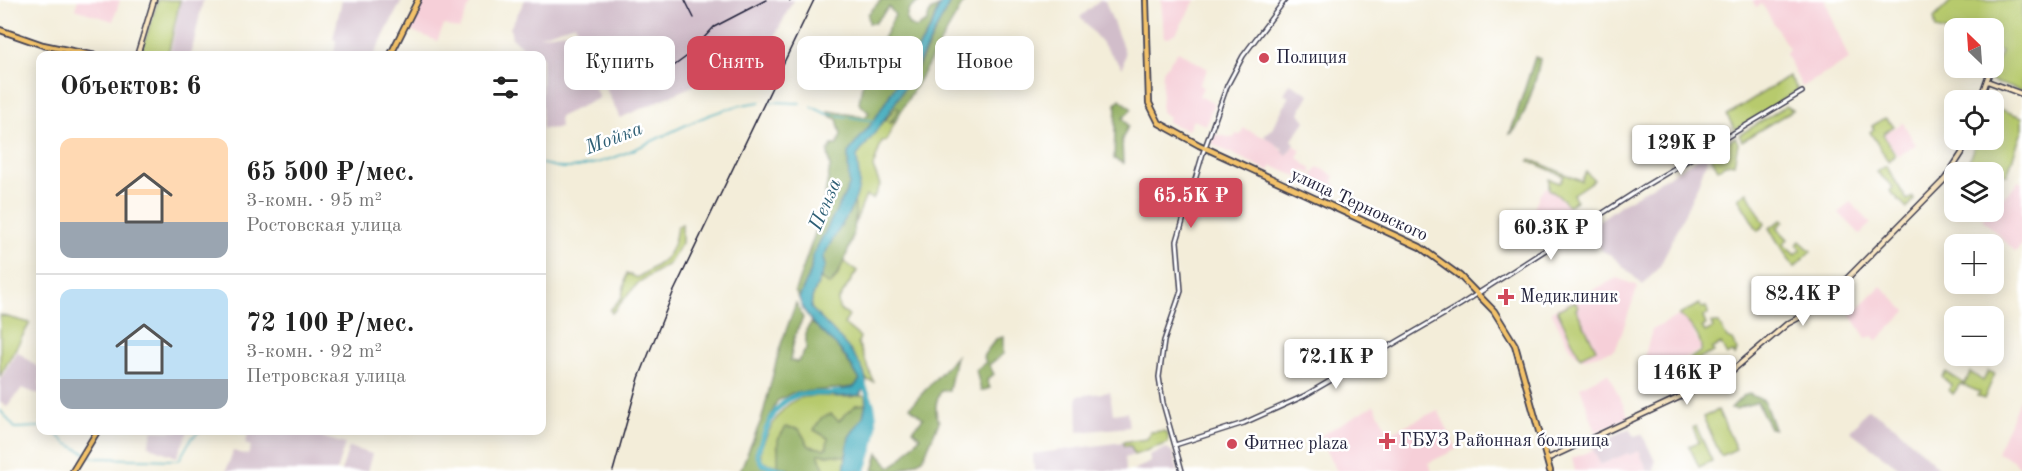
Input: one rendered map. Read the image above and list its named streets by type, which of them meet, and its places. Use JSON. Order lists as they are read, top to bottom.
{
  "streets": {
    "main road": ["улица Терновского"]
  },
  "water": ["Мойка", "Пенза"],
  "places": {
    "other": ["Полиция", "Фитнес plaza"],
    "health": ["Медиклиник", "ГБУЗ Районная больница"]
  },
  "north": "top left",
  "page": {
    "map_buttons": ["+", "−"],
    "chip": [
      "Купить",
      "Снять",
      "Фильтры",
      "Новое"
    ],
    "heading": "Объектов: 6",
    "list": [
      {
        "name": "65 500 ₽/мес.",
        "note": "3-комн. · 95 m² · Ростовская улица"
      },
      {
        "name": "72 100 ₽/мес.",
        "note": "3-комн. · 92 m² · Петровская улица"
      }
    ],
    "price": [
      "129K ₽",
      "65.5K ₽",
      "60.3K ₽",
      "82.4K ₽",
      "72.1K ₽",
      "146K ₽"
    ]
  }
}
